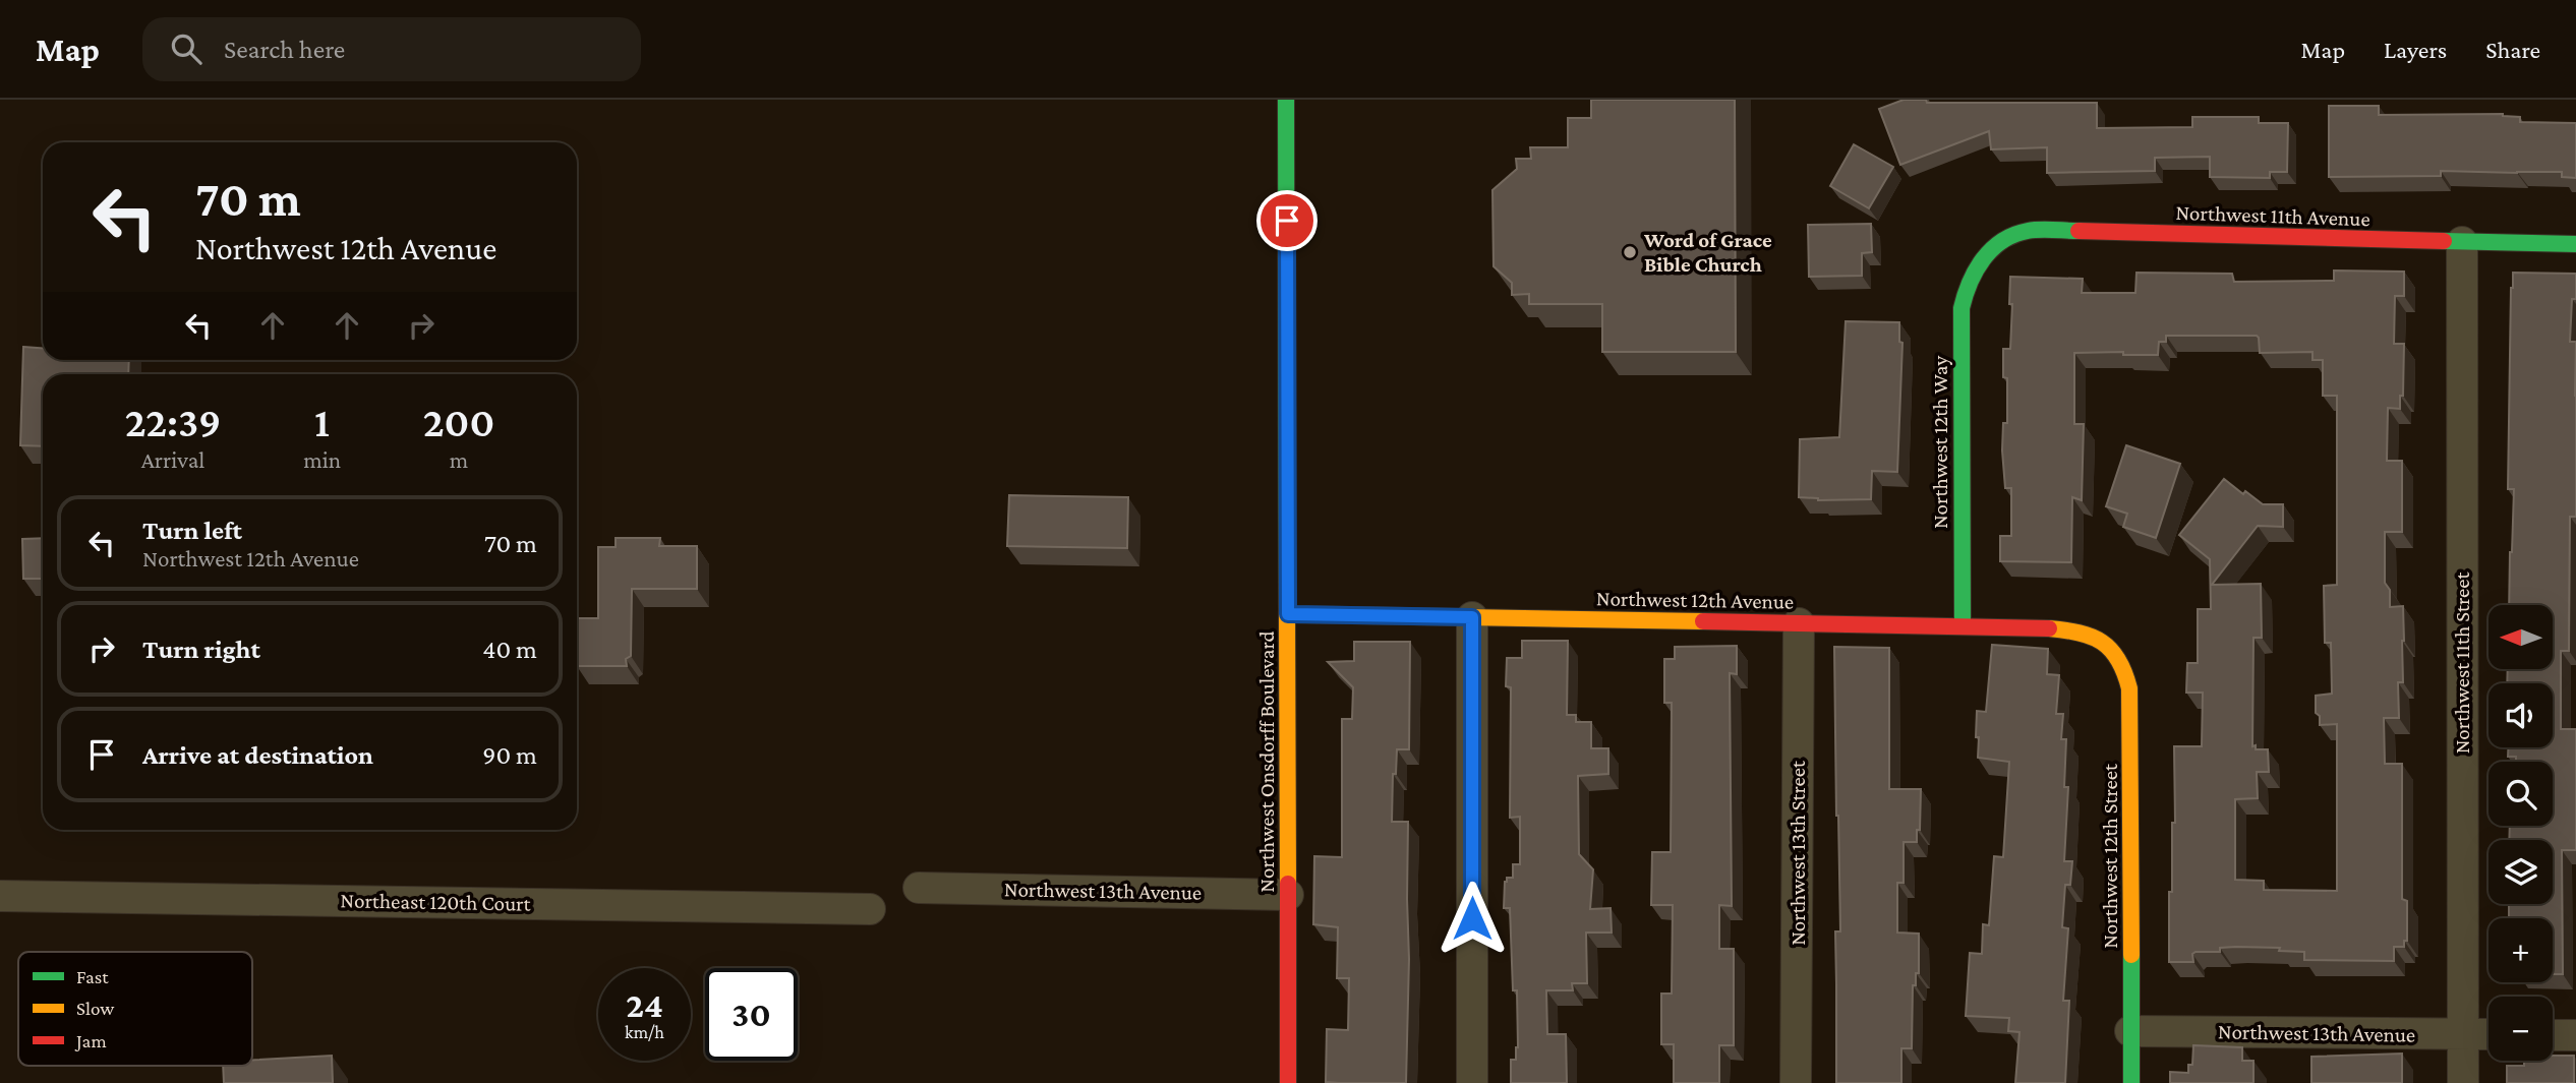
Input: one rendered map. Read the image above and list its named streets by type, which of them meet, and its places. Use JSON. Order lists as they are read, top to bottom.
{
  "streets": {
    "street": [
      "Northwest 11th Avenue",
      "Northwest 12th Way",
      "Northwest 12th Avenue",
      "Northwest 11th Street",
      "Northwest Onsdorff Boulevard",
      "Northwest 13th Street",
      "Northwest 12th Street",
      "Northwest 13th Avenue",
      "Northeast 120th Court"
    ]
  },
  "crossings": [
    ["Northwest 11th Avenue", "Northwest 12th Way"],
    ["Northwest 11th Avenue", "Northwest 11th Street"],
    ["Northwest 12th Way", "Northwest 12th Avenue"],
    ["Northwest 12th Avenue", "Northwest Onsdorff Boulevard"],
    ["Northwest 12th Avenue", "Northwest 13th Street"],
    ["Northwest 12th Avenue", "Northwest 12th Street"],
    ["Northwest 11th Street", "Northwest 13th Avenue"],
    ["Northwest Onsdorff Boulevard", "Northwest 13th Avenue"],
    ["Northwest 12th Street", "Northwest 13th Avenue"]
  ],
  "places": ["Word of Grace Bible Church"],
  "legend": ["Fast", "Slow", "Jam"],
  "north": "left",
  "page": {
    "header": "Map",
    "search": "Search here",
    "nav": ["Map", "Layers", "Share"],
    "turn": ["70 m", "Northwest 12th Avenue"],
    "eta": [
      "22:39",
      "Arrival",
      "1",
      "min",
      "200",
      "m"
    ],
    "list": [
      {
        "name": "Turn left",
        "note": "Northwest 12th Avenue",
        "value": "70 m"
      },
      {
        "name": "Turn right",
        "value": "40 m"
      },
      {
        "name": "Arrive at destination",
        "value": "90 m"
      }
    ],
    "map_buttons": ["+", "−"],
    "speed": "24 km/h",
    "limit": "30"
  }
}
